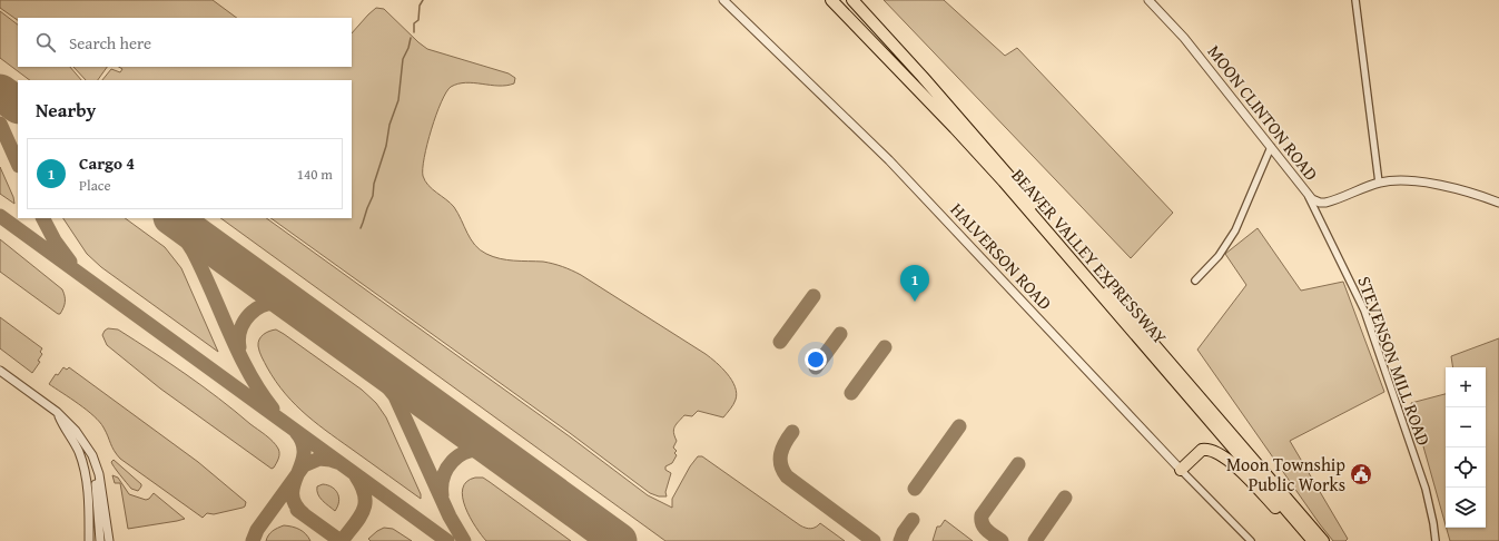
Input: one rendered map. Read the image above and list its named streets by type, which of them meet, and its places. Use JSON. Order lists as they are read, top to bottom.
{
  "streets": {
    "highway": ["BEAVER VALLEY EXPRESSWAY"],
    "street": ["MOON CLINTON ROAD", "HALVERSON ROAD", "STEVENSON MILL ROAD"]
  },
  "crossings": [
    ["MOON CLINTON ROAD", "STEVENSON MILL ROAD"]
  ],
  "places": {
    "public building": ["Moon Township Public Works"]
  },
  "page": {
    "search": "Search here",
    "heading": "Nearby",
    "list": [
      {
        "mark": "1",
        "name": "Cargo 4",
        "note": "Place",
        "value": "140 m"
      }
    ],
    "pins": "1",
    "map_buttons": ["+", "−"]
  }
}
